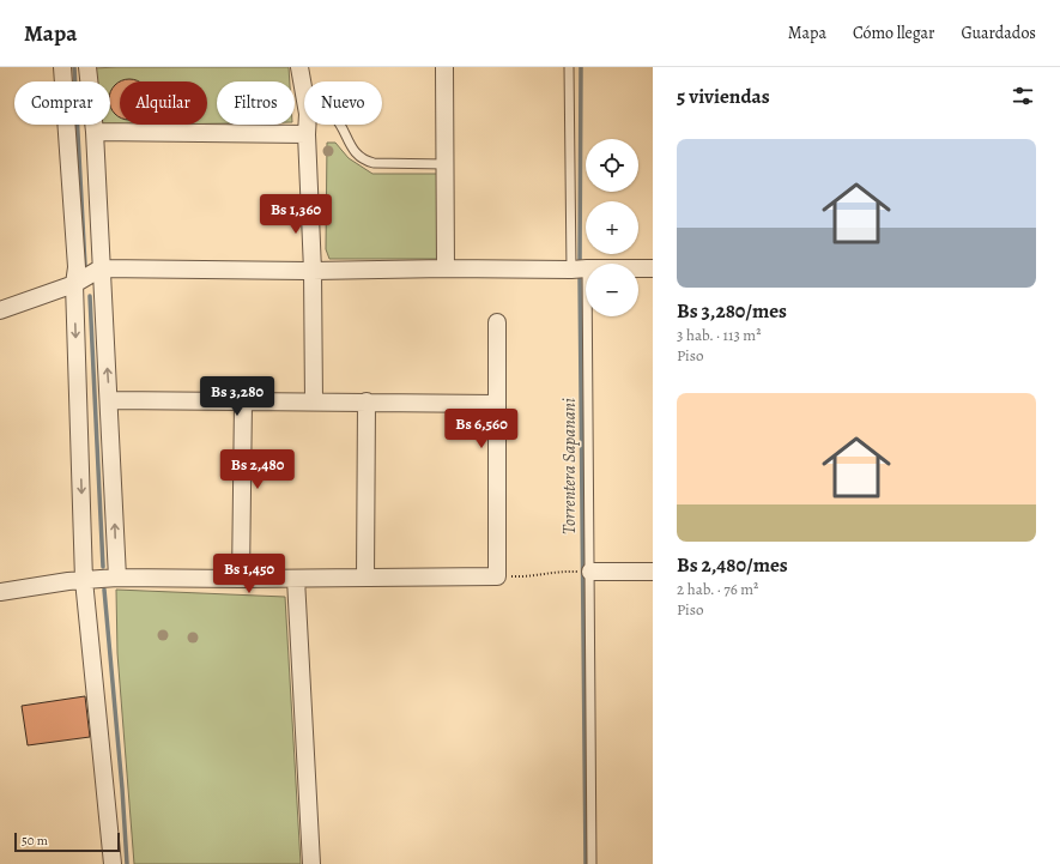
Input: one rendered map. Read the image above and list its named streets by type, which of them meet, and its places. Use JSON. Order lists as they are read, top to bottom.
{
  "water": ["Torrentera Sapanani"],
  "scale_bar": "50 m",
  "page": {
    "header": "Mapa",
    "nav": ["Mapa", "Cómo llegar", "Guardados"],
    "heading": "5 viviendas",
    "chip": [
      "Comprar",
      "Alquilar",
      "Filtros",
      "Nuevo"
    ],
    "list": [
      {
        "name": "Bs 3,280/mes",
        "note": "3 hab. · 113 m² · Piso"
      },
      {
        "name": "Bs 2,480/mes",
        "note": "2 hab. · 76 m² · Piso"
      }
    ],
    "map_buttons": ["+", "−"],
    "price": [
      "Bs 1,360",
      "Bs 3,280",
      "Bs 6,560",
      "Bs 2,480",
      "Bs 1,450"
    ],
    "scale": "50 m"
  }
}
